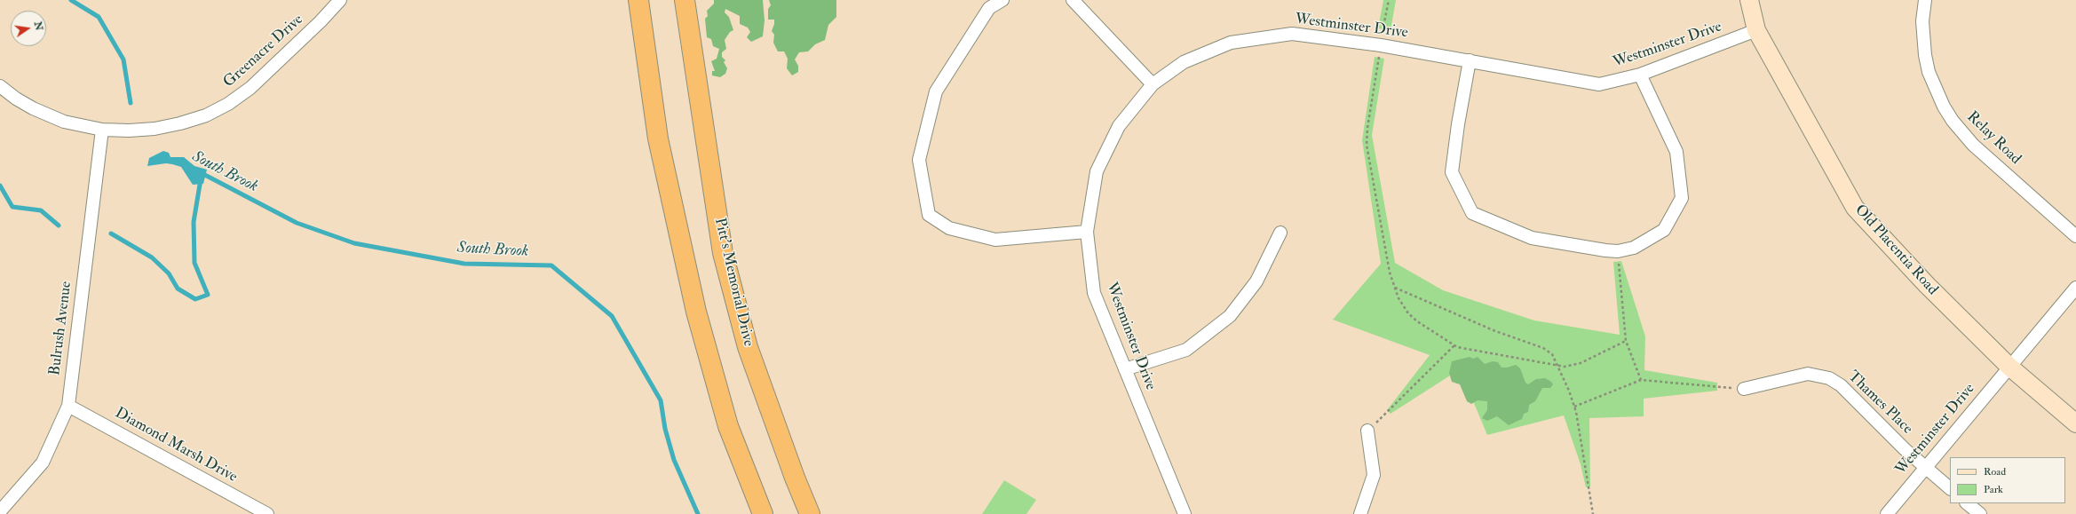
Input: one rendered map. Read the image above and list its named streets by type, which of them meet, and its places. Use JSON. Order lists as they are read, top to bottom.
{
  "streets": {
    "highway": ["Pitt's Memorial Drive"],
    "main road": ["Old Placentia Road"],
    "street": [
      "Westminster Drive",
      "Greenacre Drive",
      "Relay Road",
      "Bulrush Avenue",
      "Thames Place",
      "Diamond Marsh Drive"
    ]
  },
  "crossings": [
    ["Westminster Drive", "Old Placentia Road"],
    ["Westminster Drive", "Thames Place"],
    ["Greenacre Drive", "Bulrush Avenue"],
    ["Bulrush Avenue", "Diamond Marsh Drive"]
  ],
  "water": ["South Brook"],
  "legend": ["Road", "Park"],
  "north": "right"
}
